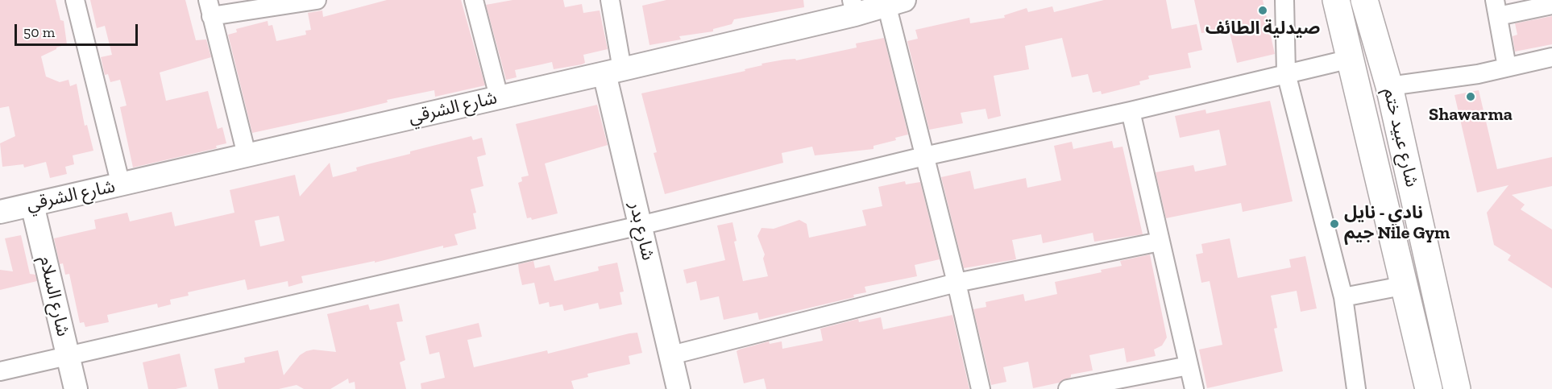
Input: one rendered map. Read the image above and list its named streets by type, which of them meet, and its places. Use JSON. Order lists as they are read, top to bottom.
{
  "streets": {
    "main road": ["شارع عبيد ختم"],
    "street": ["شارع الشرقي", "شارع بدر", "شارع السلام"]
  },
  "crossings": [
    ["شارع الشرقي", "شارع بدر"],
    ["شارع الشرقي", "شارع السلام"]
  ],
  "places": ["صيدلية الطائف", "Shawarma", "نادي - نايل جيم Nile Gym"],
  "scale_bar": "50 m"
}
